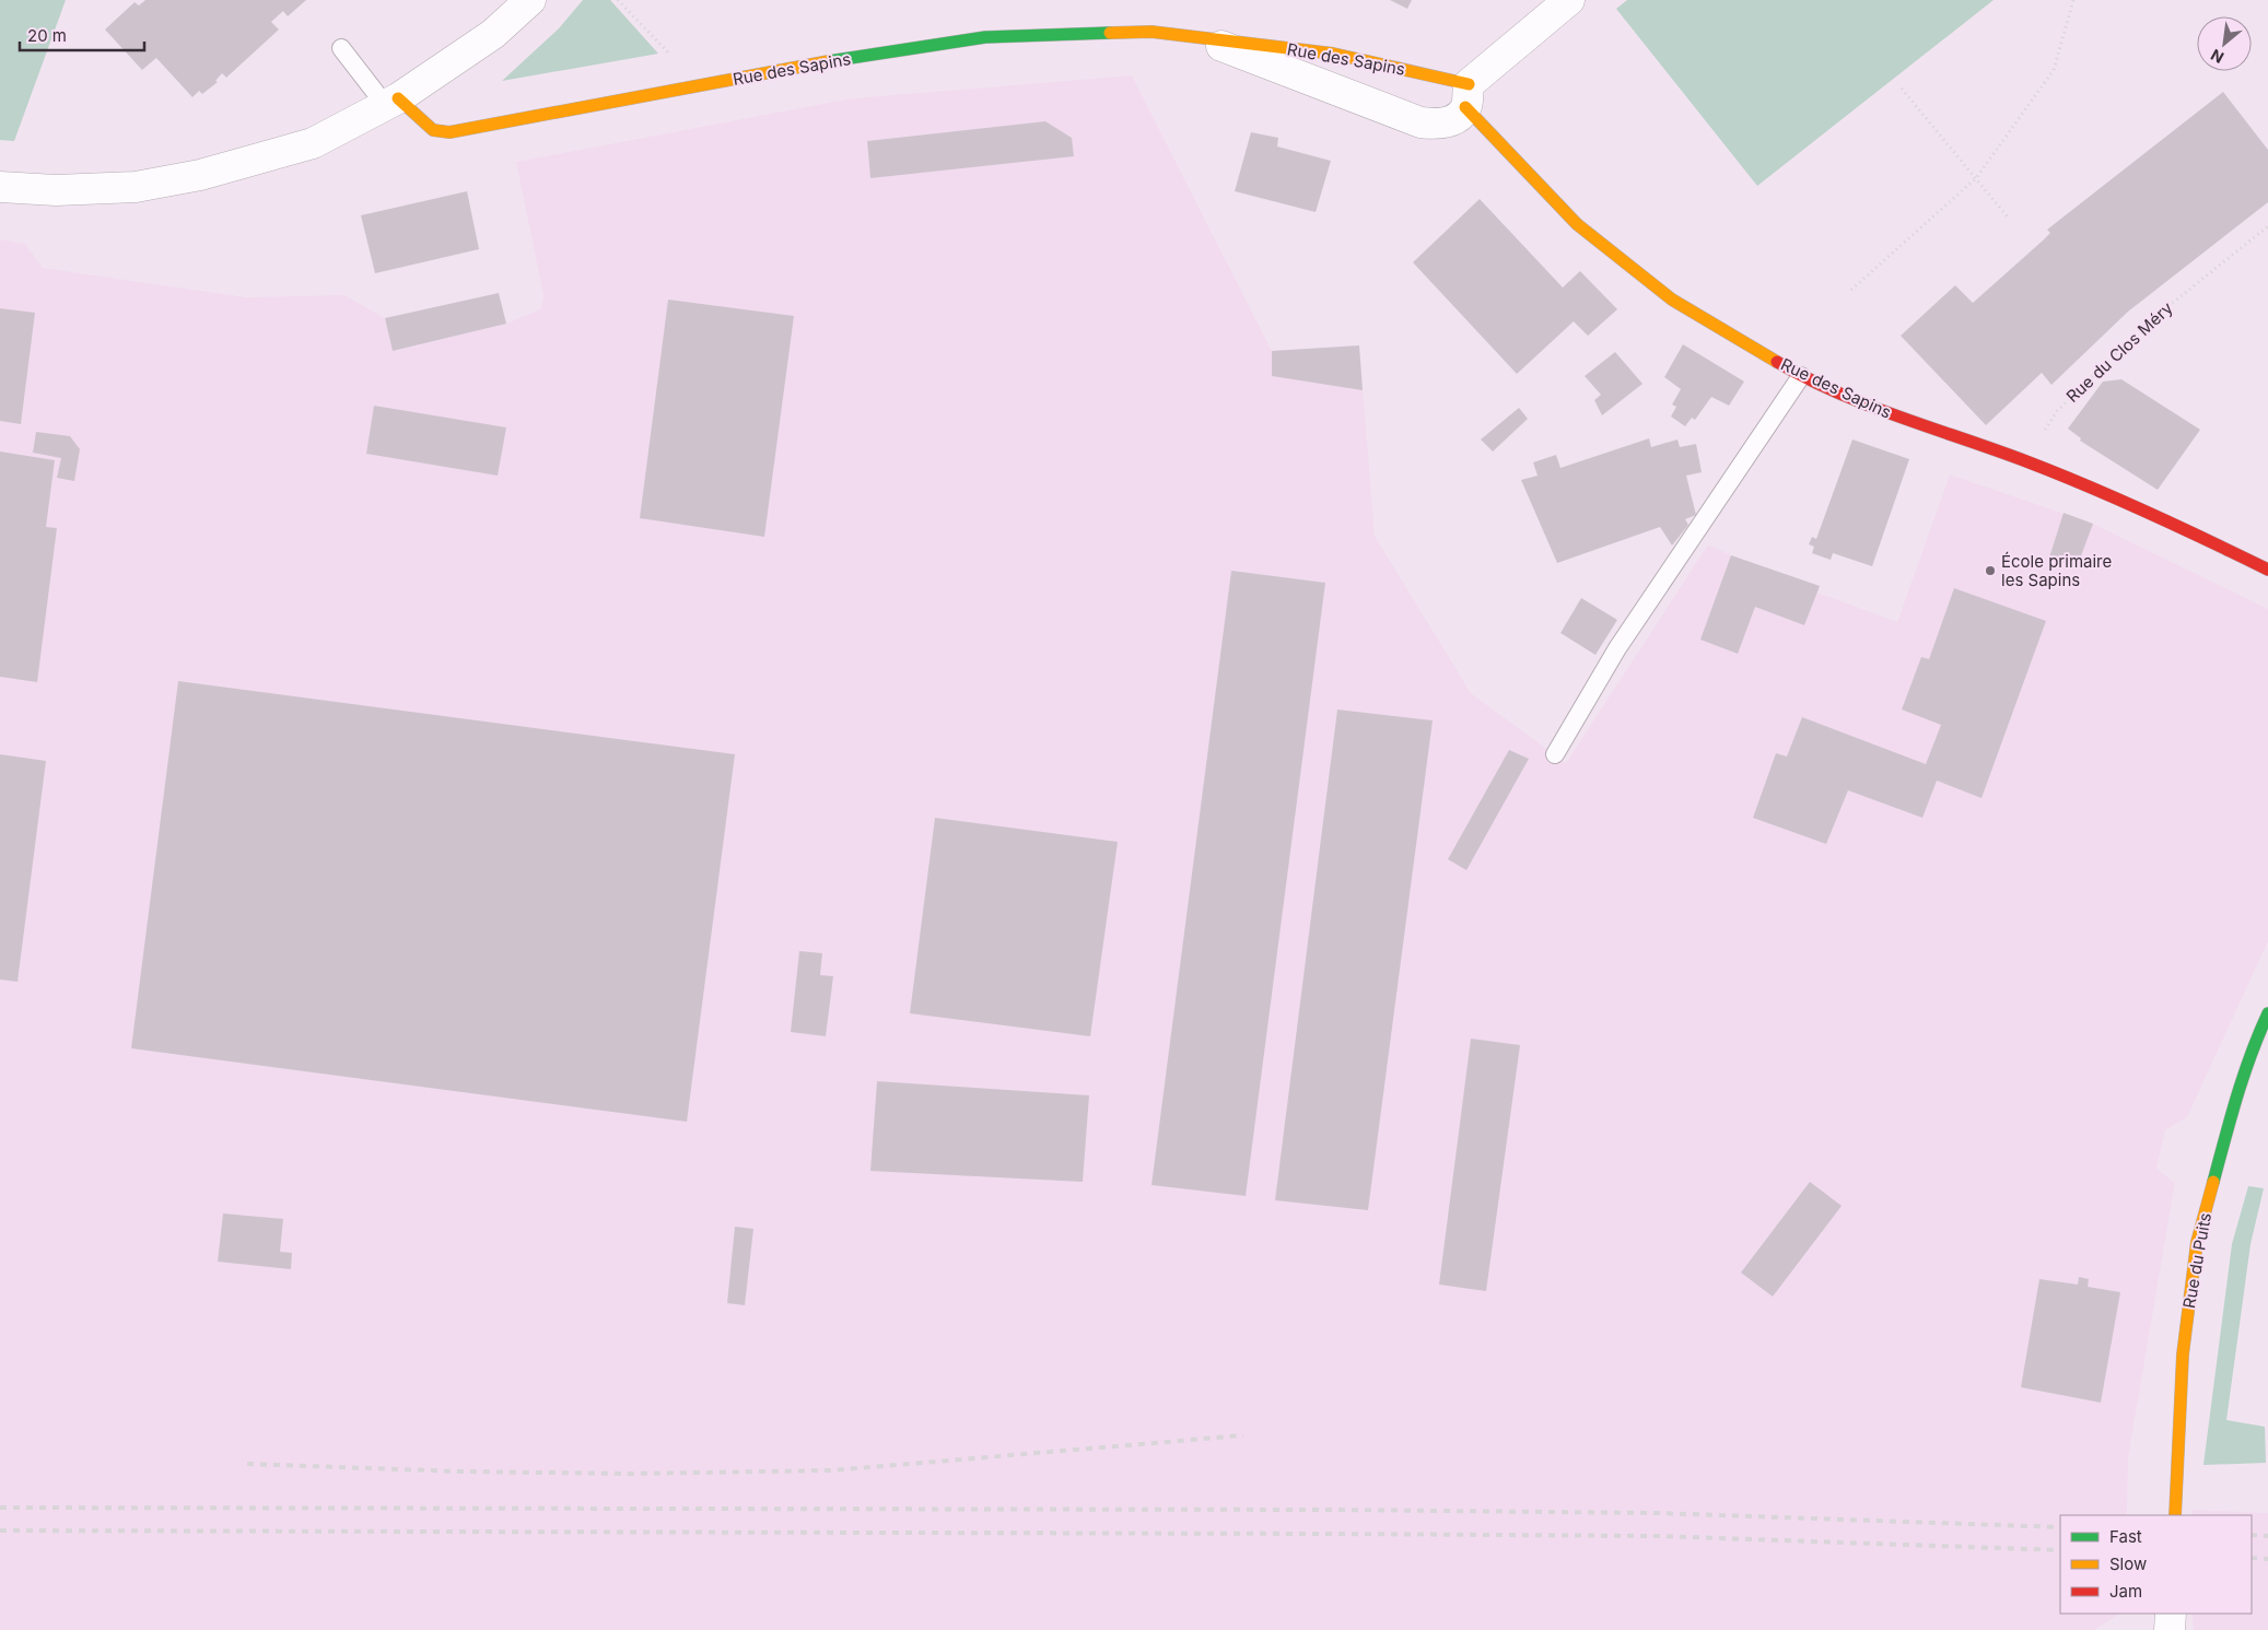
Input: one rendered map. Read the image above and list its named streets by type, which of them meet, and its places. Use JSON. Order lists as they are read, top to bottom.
{
  "streets": {
    "street": ["Rue des Sapins", "Rue du Puits"],
    "path": ["Rue du Clos Méry"]
  },
  "places": ["École primaire les Sapins"],
  "legend": ["Fast", "Slow", "Jam"],
  "scale_bar": "20 m",
  "north": "bottom left"
}
